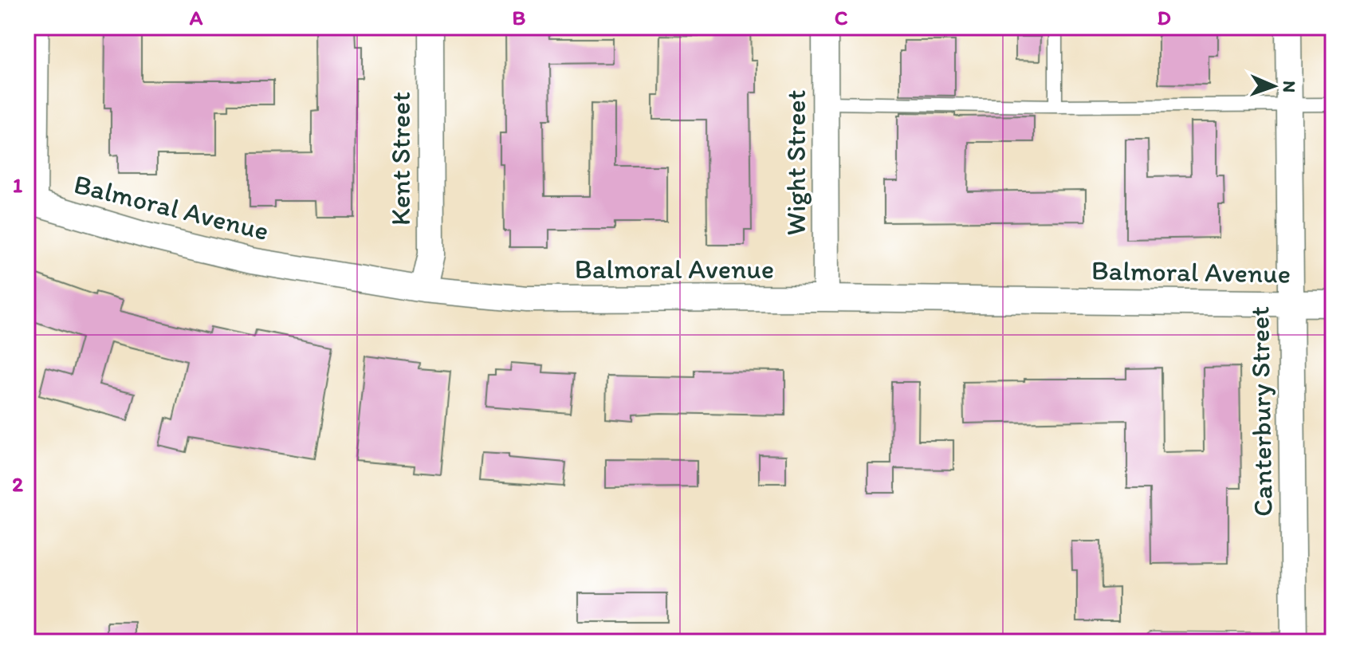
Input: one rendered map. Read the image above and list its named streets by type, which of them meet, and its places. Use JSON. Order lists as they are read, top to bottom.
{
  "streets": {
    "street": [
      "Kent Street",
      "Wight Street",
      "Balmoral Avenue",
      "Canterbury Street"
    ]
  },
  "crossings": [
    ["Kent Street", "Balmoral Avenue"],
    ["Wight Street", "Balmoral Avenue"],
    ["Balmoral Avenue", "Canterbury Street"]
  ],
  "north": "right",
  "grid": {
    "columns": [
      "A",
      "B",
      "C",
      "D"
    ],
    "rows": ["1", "2"]
  }
}
